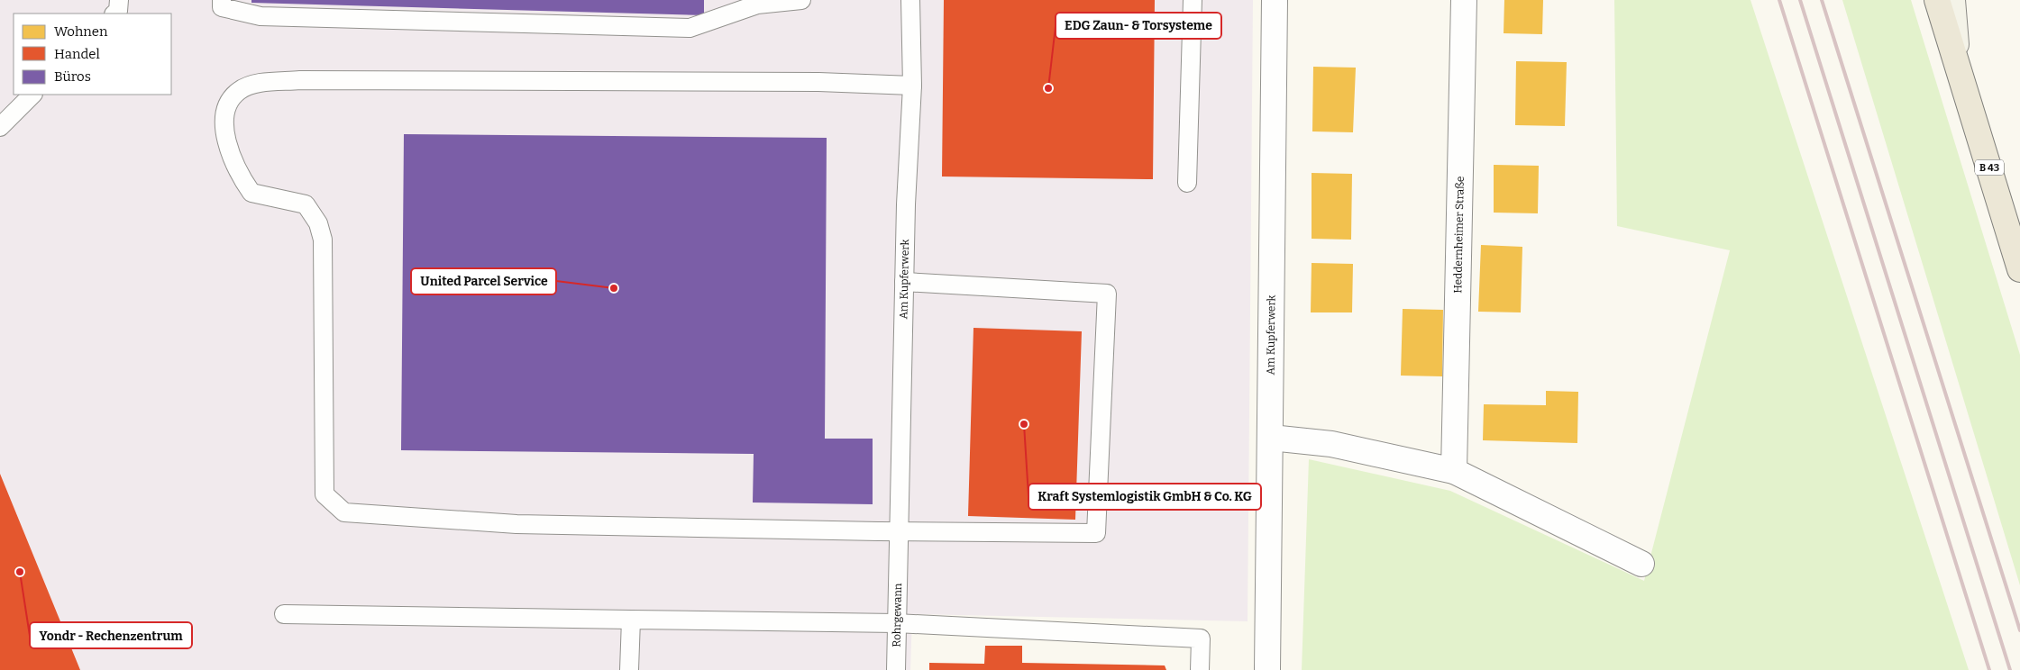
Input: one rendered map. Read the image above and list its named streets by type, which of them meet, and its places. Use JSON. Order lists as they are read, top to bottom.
{
  "streets": {
    "main road": ["B 43"],
    "street": ["Heddernheimer Straße", "Am Kupferwerk"],
    "lane": ["Rohrgewann"]
  },
  "crossings": [
    ["Am Kupferwerk", "Rohrgewann"]
  ],
  "places": [
    "EDG Zaun- & Torsysteme",
    "United Parcel Service",
    "Kraft Systemlogistik GmbH & Co. KG",
    "Yondr - Rechenzentrum"
  ],
  "legend": ["Wohnen", "Handel", "Büros"]
}
